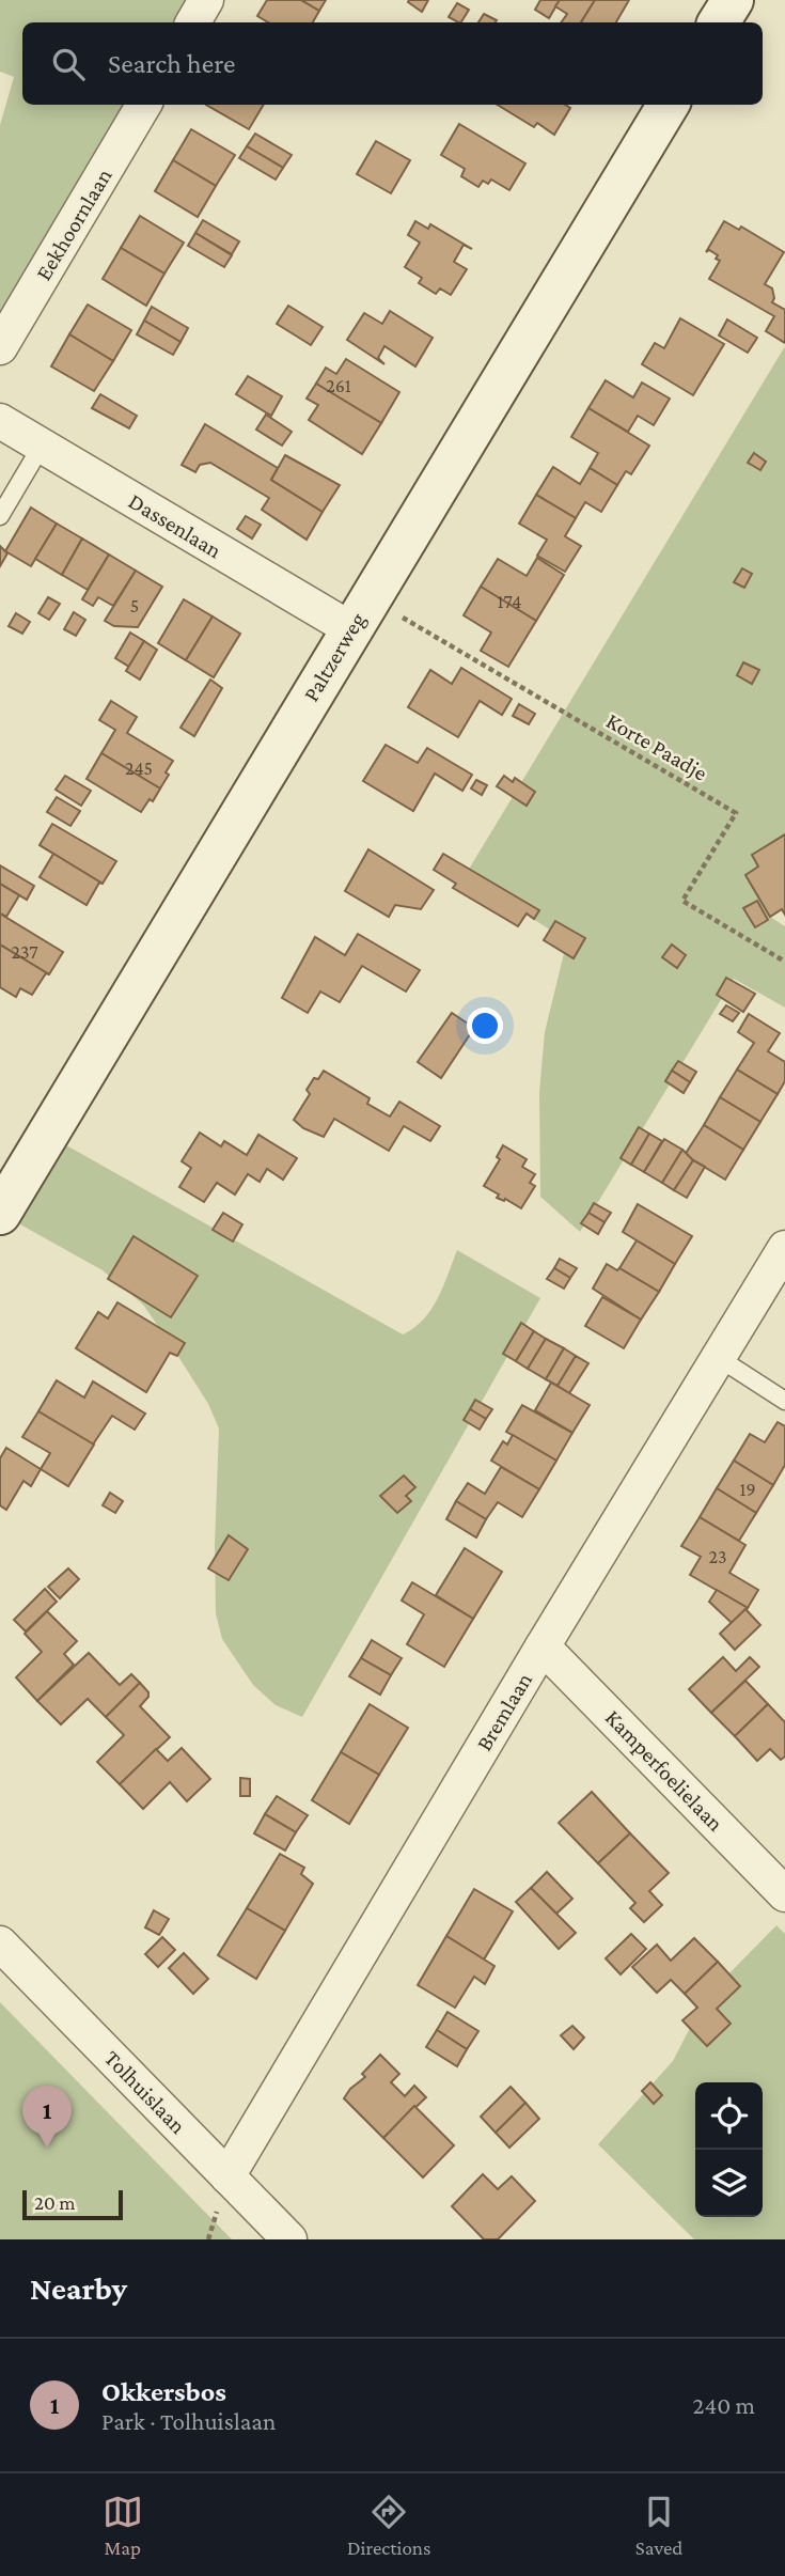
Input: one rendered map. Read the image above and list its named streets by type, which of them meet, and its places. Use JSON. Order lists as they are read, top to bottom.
{
  "streets": {
    "street": [
      "Eekhoornlaan",
      "Dassenlaan",
      "Paltzerweg",
      "Bremlaan",
      "Kamperfoelielaan",
      "Tolhuislaan"
    ],
    "path": ["Korte Paadje"]
  },
  "crossings": [
    ["Dassenlaan", "Paltzerweg"],
    ["Dassenlaan", "Korte Paadje"],
    ["Paltzerweg", "Korte Paadje"],
    ["Bremlaan", "Kamperfoelielaan"],
    ["Bremlaan", "Tolhuislaan"]
  ],
  "house_numbers": [
    "261",
    "174",
    "5",
    "245",
    "237",
    "19",
    "23"
  ],
  "scale_bar": "20 m",
  "page": {
    "search": "Search here",
    "pins": "1",
    "scale": "20 m",
    "heading": "Nearby",
    "list": [
      {
        "mark": "1",
        "name": "Okkersbos",
        "note": "Park · Tolhuislaan",
        "value": "240 m"
      }
    ],
    "nav": ["Map", "Directions", "Saved"]
  }
}
